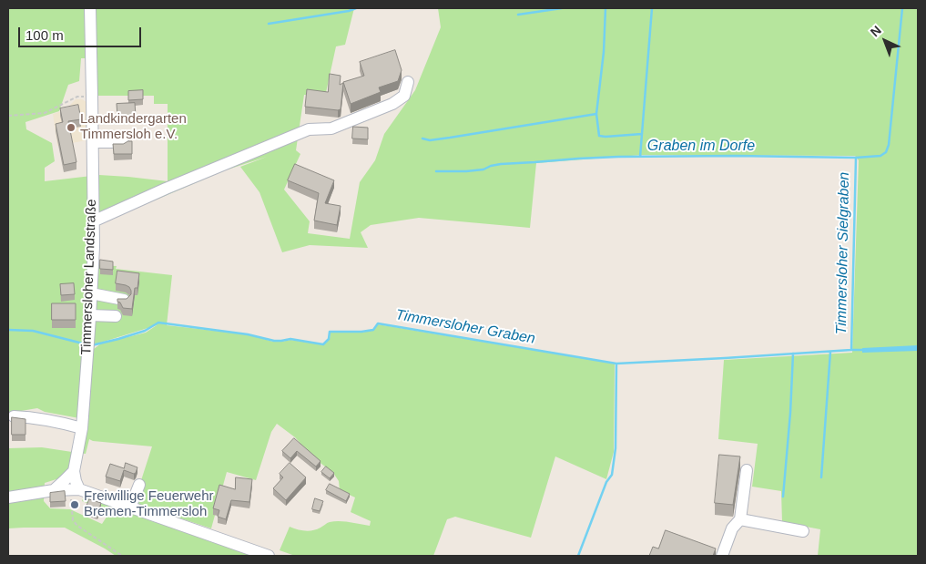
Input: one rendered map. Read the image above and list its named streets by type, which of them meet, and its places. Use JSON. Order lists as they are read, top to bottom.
{
  "streets": {
    "street": ["Timmersloher Landstraße"]
  },
  "water": ["Graben im Dorfe", "Timmersloher Sielgraben", "Timmersloher Graben"],
  "places": ["Landkindergarten Timmersloh e.V.", "Freiwillige Feuerwehr Bremen-Timmersloh"],
  "scale_bar": "100 m",
  "north": "top left"
}
